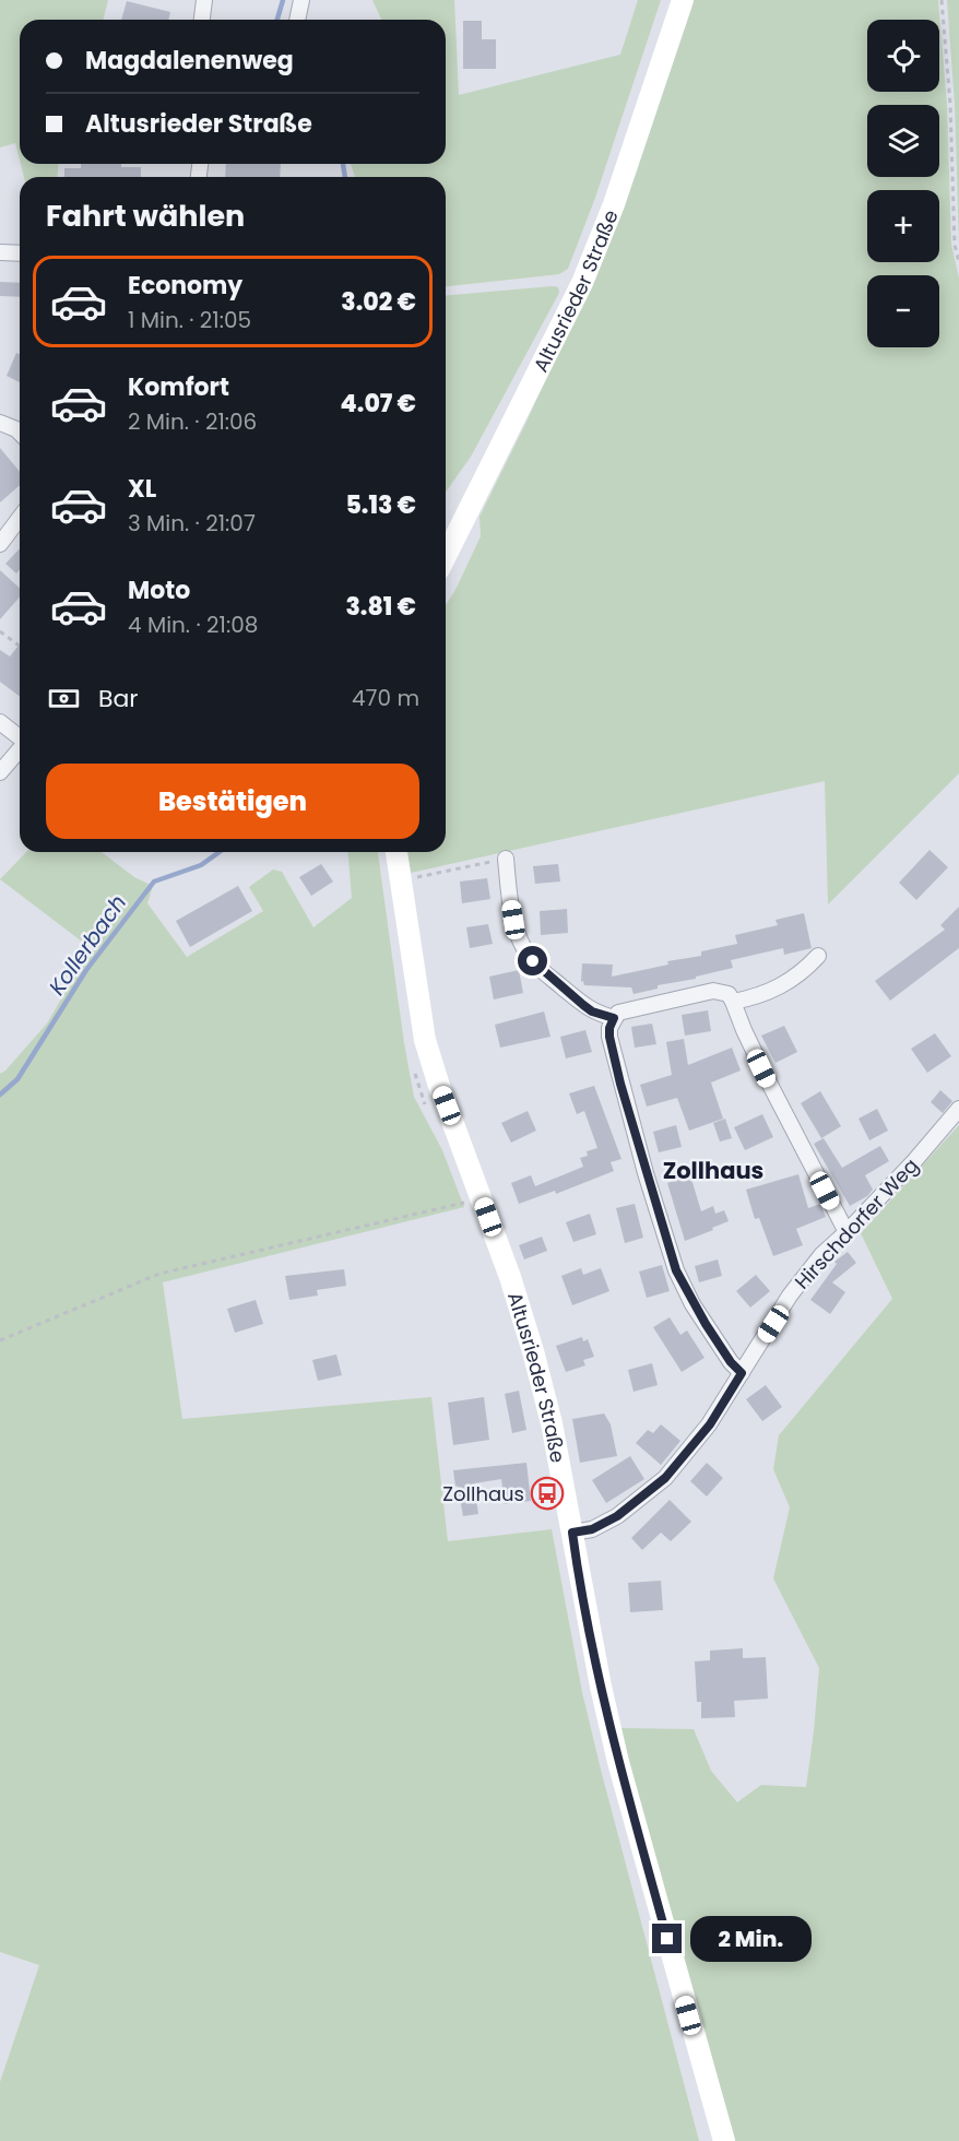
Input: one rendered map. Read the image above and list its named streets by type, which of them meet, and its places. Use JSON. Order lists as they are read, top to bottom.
{
  "streets": {
    "main road": ["Altusrieder Straße"],
    "street": ["Hirschdorfer Weg"]
  },
  "crossings": [
    ["Altusrieder Straße", "Hirschdorfer Weg"]
  ],
  "districts": ["Zollhaus"],
  "water": ["Kollerbach"],
  "places": {
    "bus stop": ["Zollhaus"]
  },
  "page": {
    "map_buttons": ["+", "−"],
    "banner": ["Magdalenenweg", "Altusrieder Straße"],
    "heading": "Fahrt wählen",
    "list": [
      {
        "name": "Economy",
        "note": "1 Min. · 21:05",
        "value": "3.02 €"
      },
      {
        "name": "Komfort",
        "note": "2 Min. · 21:06",
        "value": "4.07 €"
      },
      {
        "name": "XL",
        "note": "3 Min. · 21:07",
        "value": "5.13 €"
      },
      {
        "name": "Moto",
        "note": "4 Min. · 21:08",
        "value": "3.81 €"
      }
    ],
    "pay": ["Bar", "470 m"],
    "buttons": "Bestätigen",
    "bubble": "2 Min."
  }
}
